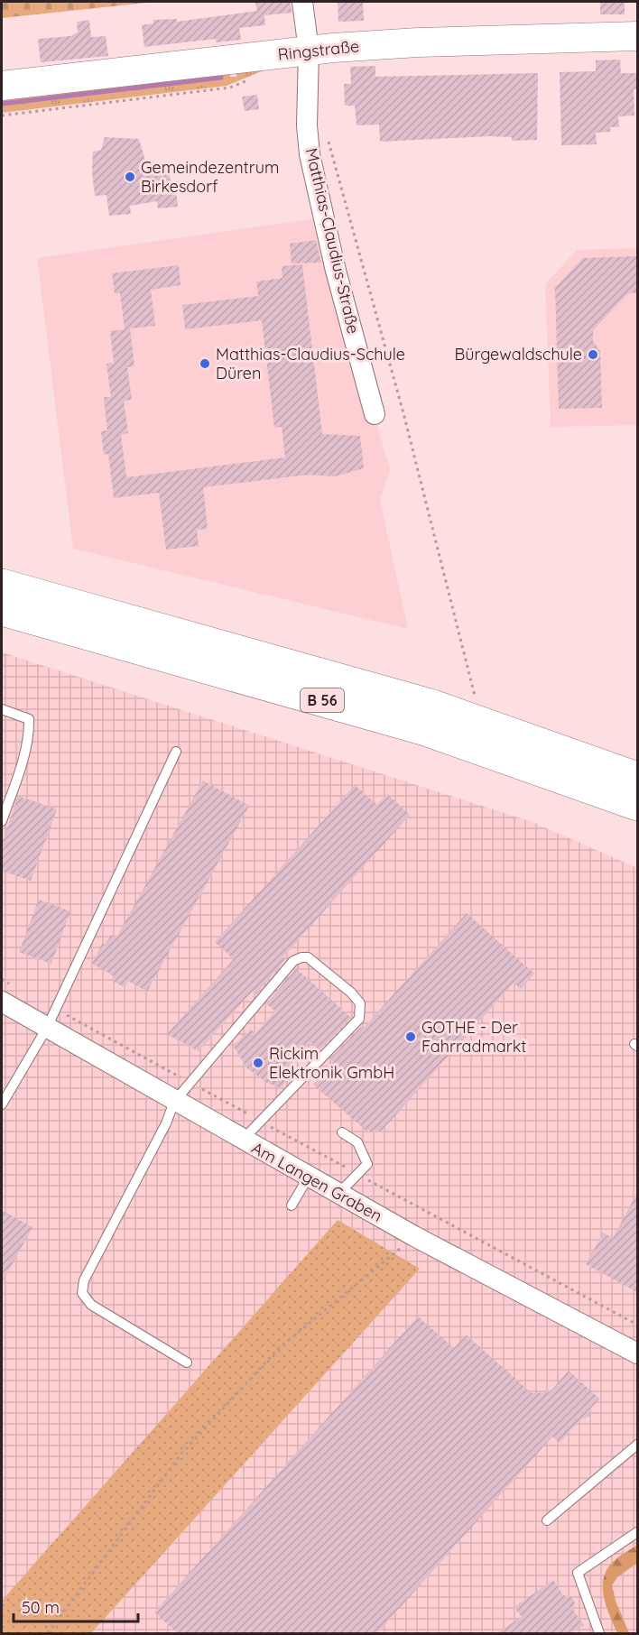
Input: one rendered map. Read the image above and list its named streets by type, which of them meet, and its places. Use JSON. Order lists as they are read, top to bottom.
{
  "streets": {
    "main road": ["Ringstraße", "B 56"],
    "street": ["Matthias-Claudius-Straße", "Am Langen Graben"]
  },
  "crossings": [
    ["Ringstraße", "Matthias-Claudius-Straße"]
  ],
  "places": [
    "Gemeindezentrum Birkesdorf",
    "Bürgewaldschule",
    "Matthias-Claudius-Schule Düren",
    "GOTHE - Der Fahrradmarkt",
    "Rickim Elektronik GmbH"
  ],
  "scale_bar": "50 m"
}
